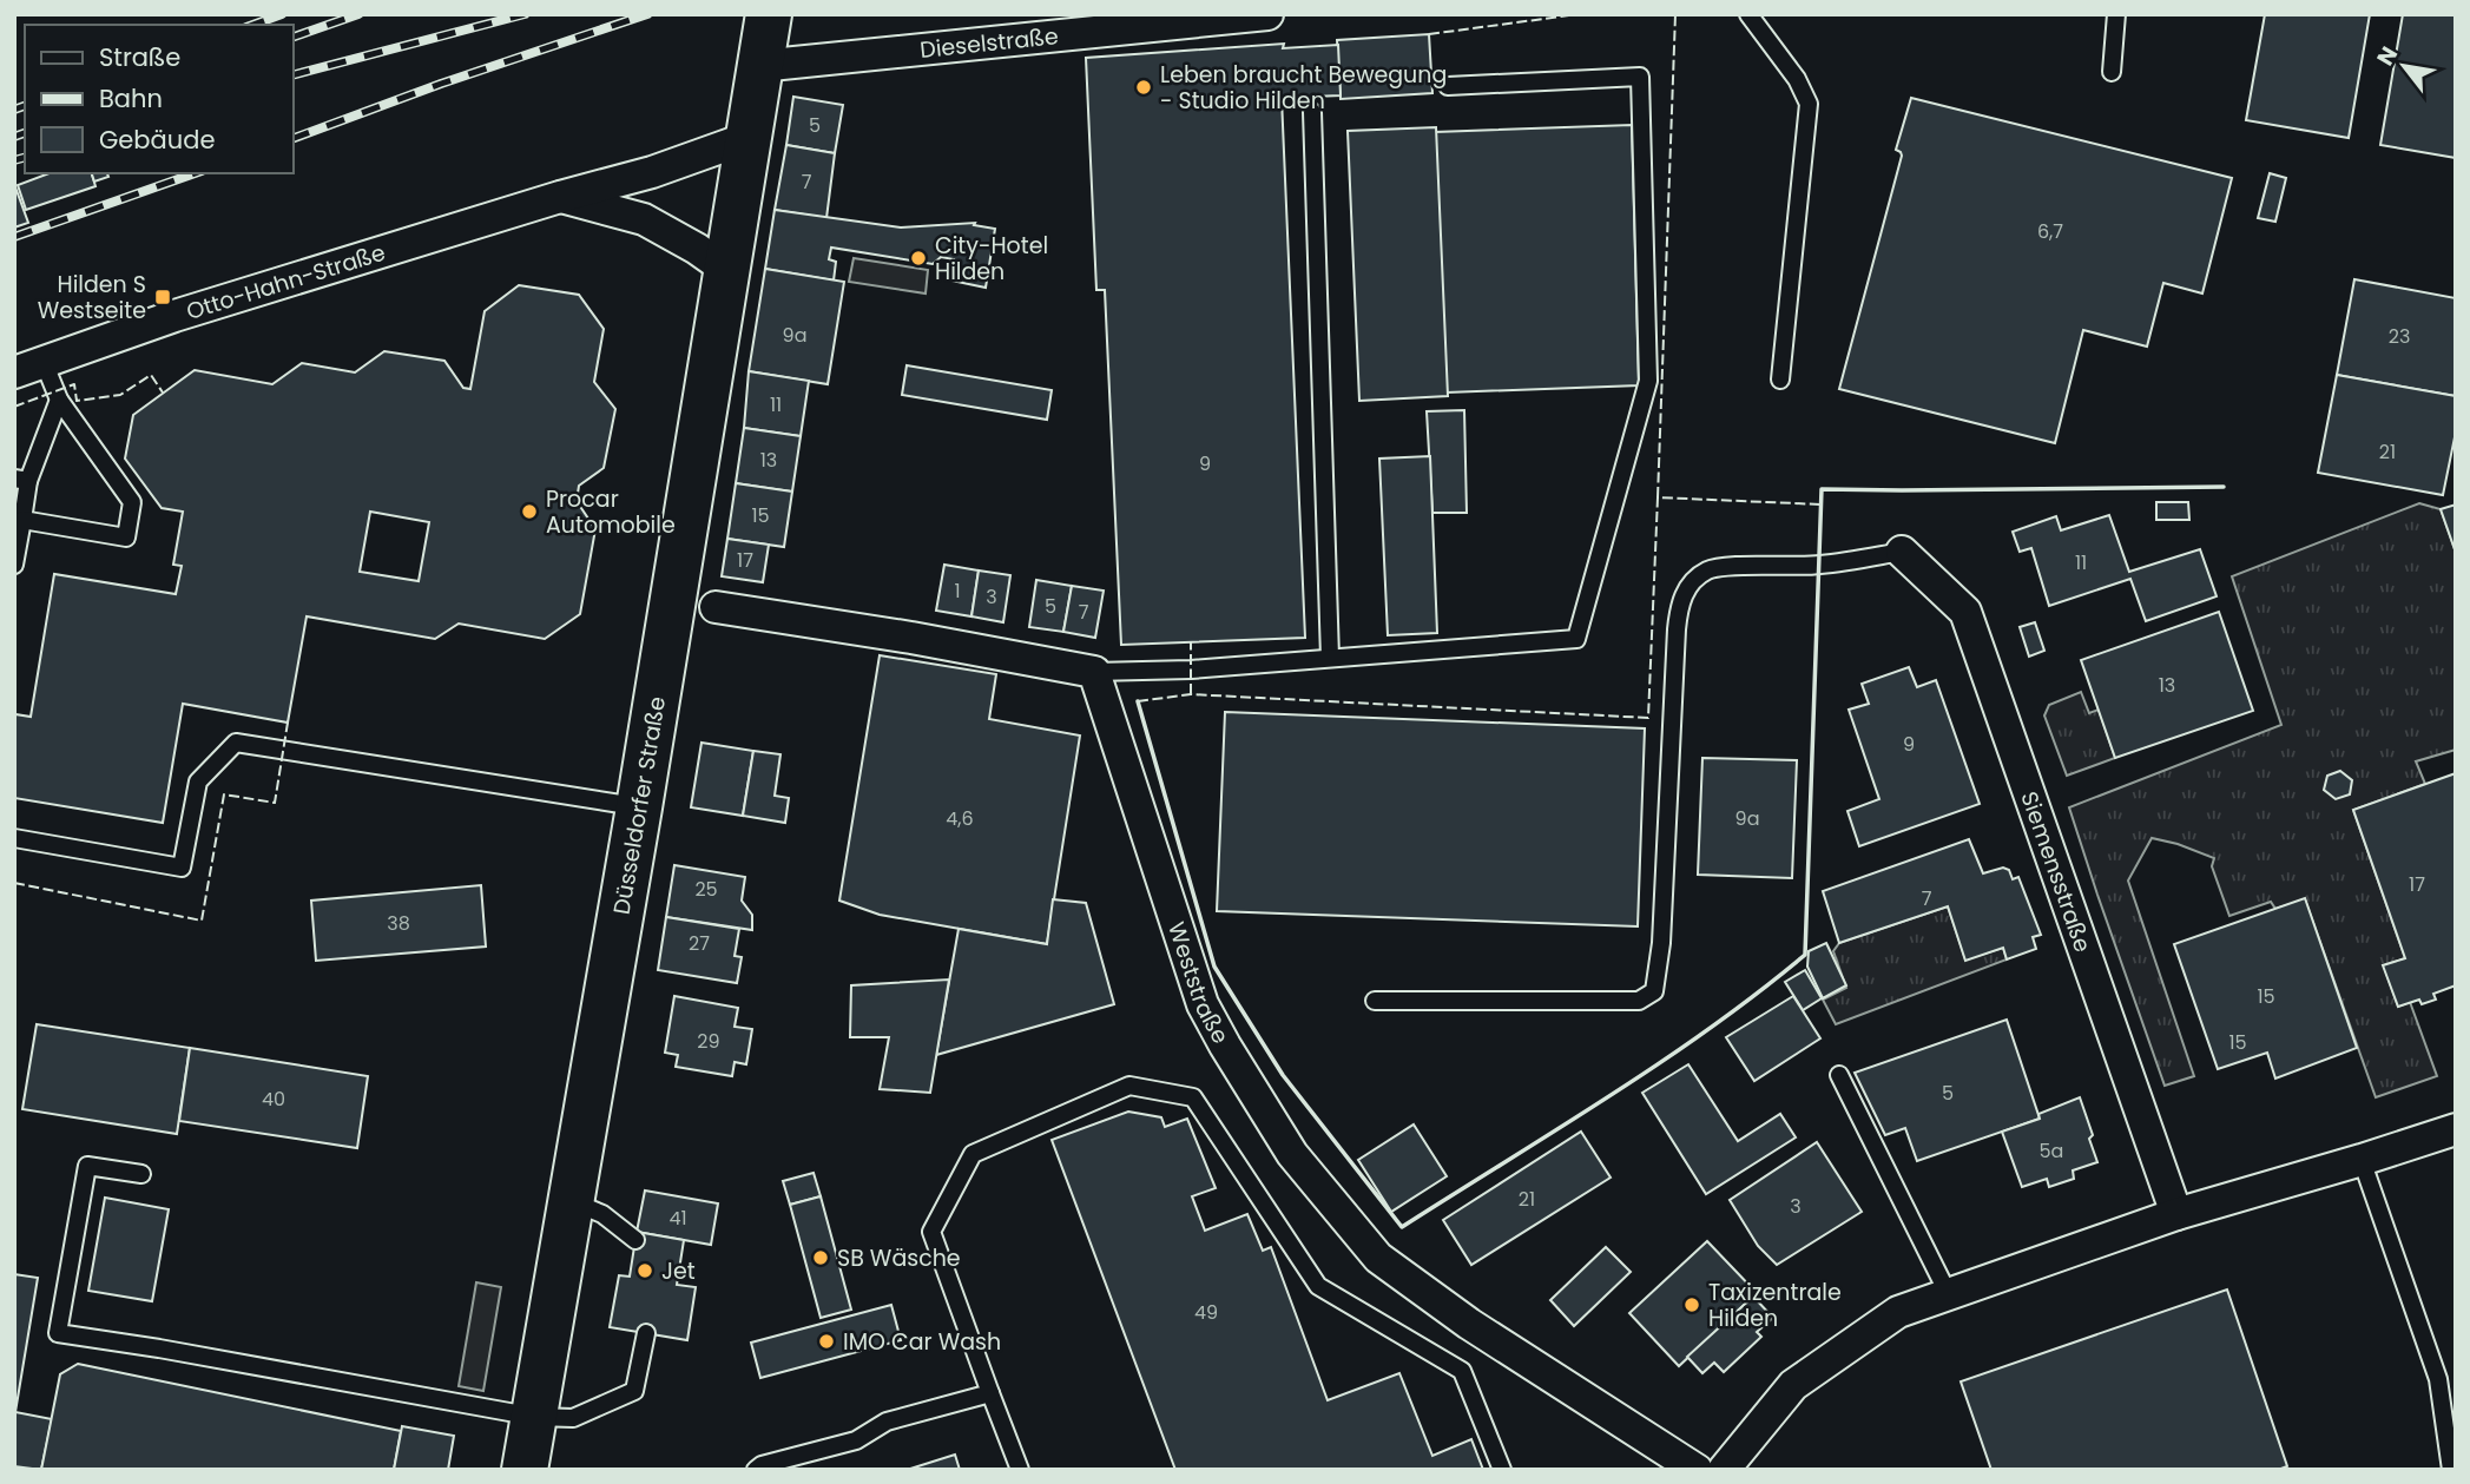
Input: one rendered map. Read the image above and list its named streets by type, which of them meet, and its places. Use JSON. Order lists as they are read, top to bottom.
{
  "streets": {
    "main road": ["Düsseldorfer Straße"],
    "street": [
      "Dieselstraße",
      "Otto-Hahn-Straße",
      "Siemensstraße",
      "Weststraße"
    ]
  },
  "crossings": [
    ["Dieselstraße", "Düsseldorfer Straße"],
    ["Otto-Hahn-Straße", "Düsseldorfer Straße"]
  ],
  "places": {
    "other": [
      "Leben braucht Bewegung - Studio Hilden",
      "City-Hotel Hilden",
      "Procar Automobile",
      "SB Wäsche",
      "Jet",
      "Taxizentrale Hilden",
      "IMO Car Wash"
    ],
    "transit": ["Hilden S Westseite"]
  },
  "house_numbers": [
    "5",
    "7",
    "6,7",
    "9a",
    "23",
    "11",
    "21",
    "13",
    "9",
    "15",
    "17",
    "11",
    "1",
    "3",
    "5",
    "7",
    "13",
    "9",
    "4,6",
    "9a",
    "17",
    "25",
    "7",
    "38",
    "27",
    "15",
    "29",
    "15",
    "5",
    "40",
    "5a",
    "21",
    "3",
    "41",
    "49"
  ],
  "legend": ["Straße", "Bahn", "Gebäude"],
  "north": "top left"
}
